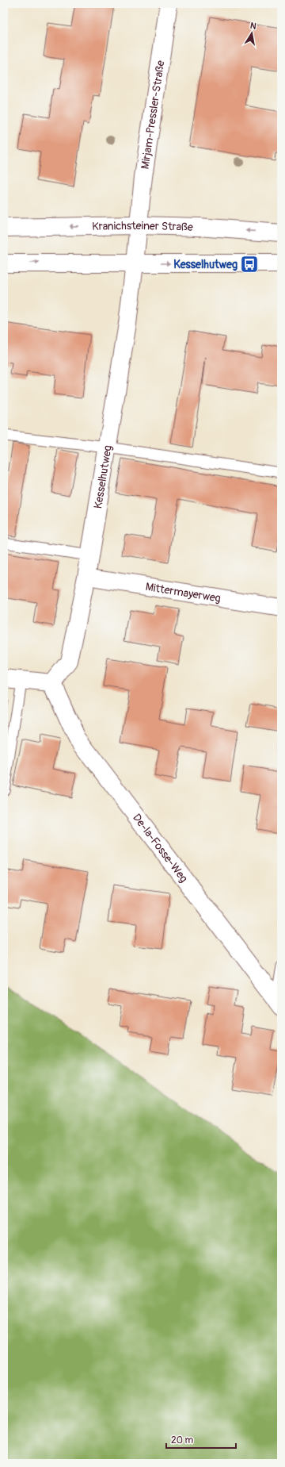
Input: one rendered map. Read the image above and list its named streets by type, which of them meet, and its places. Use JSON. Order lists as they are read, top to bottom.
{
  "streets": {
    "street": [
      "Mirjam-Pressler-Straße",
      "Kranichsteiner Straße",
      "Kesselhutweg",
      "Mittermayerweg",
      "De-la-Fosse-Weg"
    ]
  },
  "crossings": [
    ["Mirjam-Pressler-Straße", "Kranichsteiner Straße"],
    ["Mirjam-Pressler-Straße", "Kesselhutweg"],
    ["Kesselhutweg", "Mittermayerweg"],
    ["Kesselhutweg", "De-la-Fosse-Weg"]
  ],
  "places": {
    "bus stop": ["Kesselhutweg"]
  },
  "scale_bar": "20 m",
  "north": "top"
}
